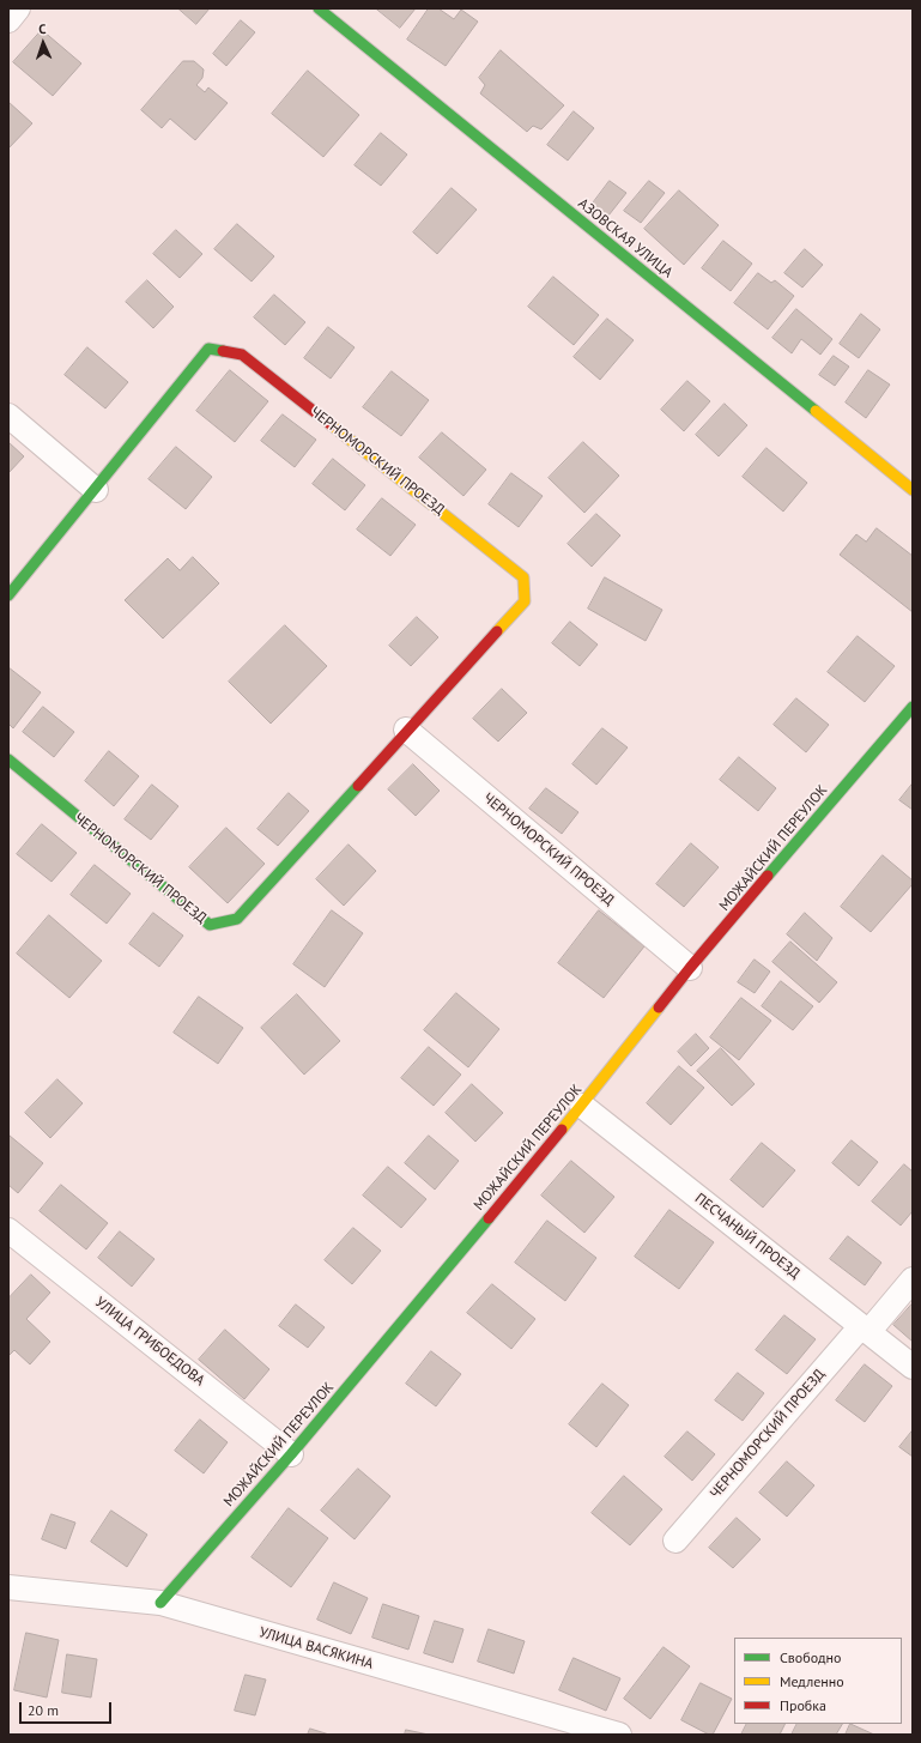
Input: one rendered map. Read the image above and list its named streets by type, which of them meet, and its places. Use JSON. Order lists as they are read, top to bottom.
{
  "streets": {
    "street": [
      "АЗОВСКАЯ УЛИЦА",
      "ЧЕРНОМОРСКИЙ ПРОЕЗД",
      "МОЖАЙСКИЙ ПЕРЕУЛОК",
      "ПЕСЧАНЫЙ ПРОЕЗД",
      "УЛИЦА ГРИБОЕДОВА",
      "УЛИЦА ВАСЯКИНА"
    ]
  },
  "crossings": [
    ["ЧЕРНОМОРСКИЙ ПРОЕЗД", "МОЖАЙСКИЙ ПЕРЕУЛОК"],
    ["ЧЕРНОМОРСКИЙ ПРОЕЗД", "ПЕСЧАНЫЙ ПРОЕЗД"],
    ["МОЖАЙСКИЙ ПЕРЕУЛОК", "ПЕСЧАНЫЙ ПРОЕЗД"],
    ["МОЖАЙСКИЙ ПЕРЕУЛОК", "УЛИЦА ГРИБОЕДОВА"],
    ["МОЖАЙСКИЙ ПЕРЕУЛОК", "УЛИЦА ВАСЯКИНА"]
  ],
  "legend": ["Свободно", "Медленно", "Пробка"],
  "scale_bar": "20 m",
  "north": "top"
}
